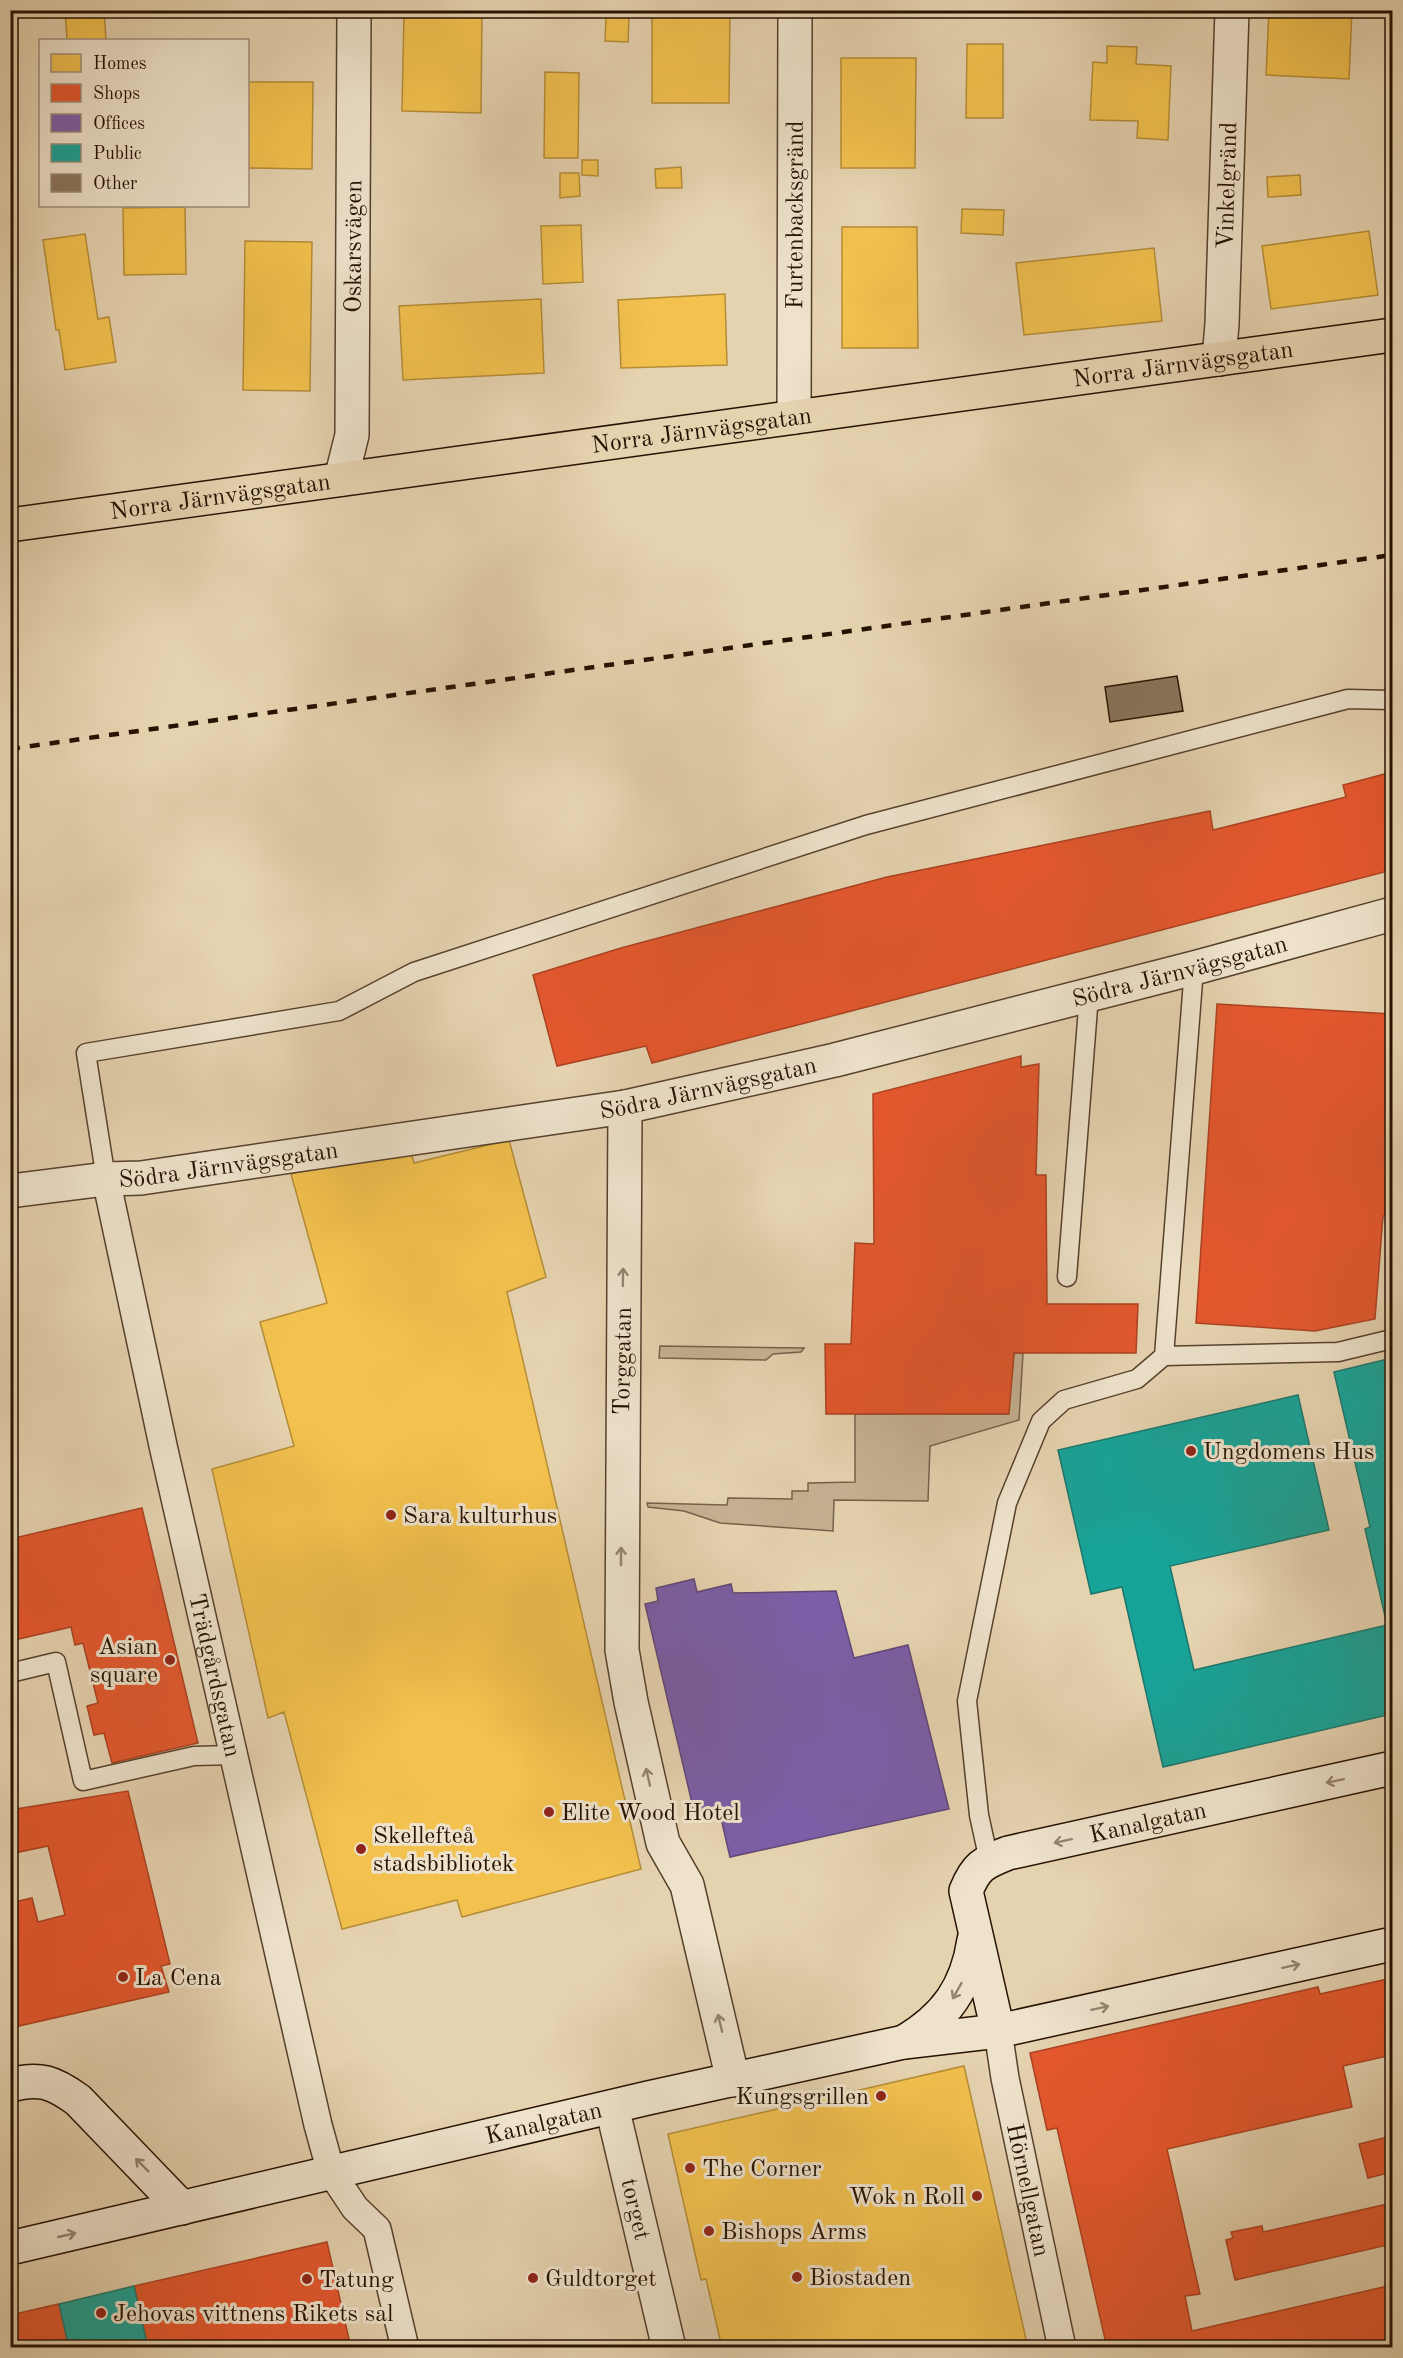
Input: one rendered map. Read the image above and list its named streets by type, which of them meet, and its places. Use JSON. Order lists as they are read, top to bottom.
{
  "streets": {
    "main road": ["Norra Järnvägsgatan"],
    "street": [
      "Vinkelgränd",
      "Furtenbacksgränd",
      "Oskarsvägen",
      "Södra Järnvägsgatan",
      "Torggatan",
      "Trädgårdsgatan",
      "Kanalgatan",
      "Hörnellgatan",
      "torget"
    ]
  },
  "crossings": [
    ["Vinkelgränd", "Norra Järnvägsgatan"],
    ["Furtenbacksgränd", "Norra Järnvägsgatan"],
    ["Oskarsvägen", "Norra Järnvägsgatan"],
    ["Södra Järnvägsgatan", "Torggatan"],
    ["Södra Järnvägsgatan", "Trädgårdsgatan"],
    ["Torggatan", "Kanalgatan"],
    ["Trädgårdsgatan", "Kanalgatan"],
    ["Kanalgatan", "Hörnellgatan"],
    ["Kanalgatan", "torget"]
  ],
  "one_way": ["Torggatan"],
  "places": [
    "Ungdomens Hus",
    "Sara kulturhus",
    "Asian square",
    "Elite Wood Hotel",
    "Skellefteå stadsbibliotek",
    "La Cena",
    "Kungsgrillen",
    "The Corner",
    "Wok n Roll",
    "Bishops Arms",
    "Biostaden",
    "Guldtorget",
    "Tatung",
    "Jehovas vittnens Rikets sal"
  ],
  "legend": [
    "Homes",
    "Shops",
    "Offices",
    "Public",
    "Other"
  ]
}
